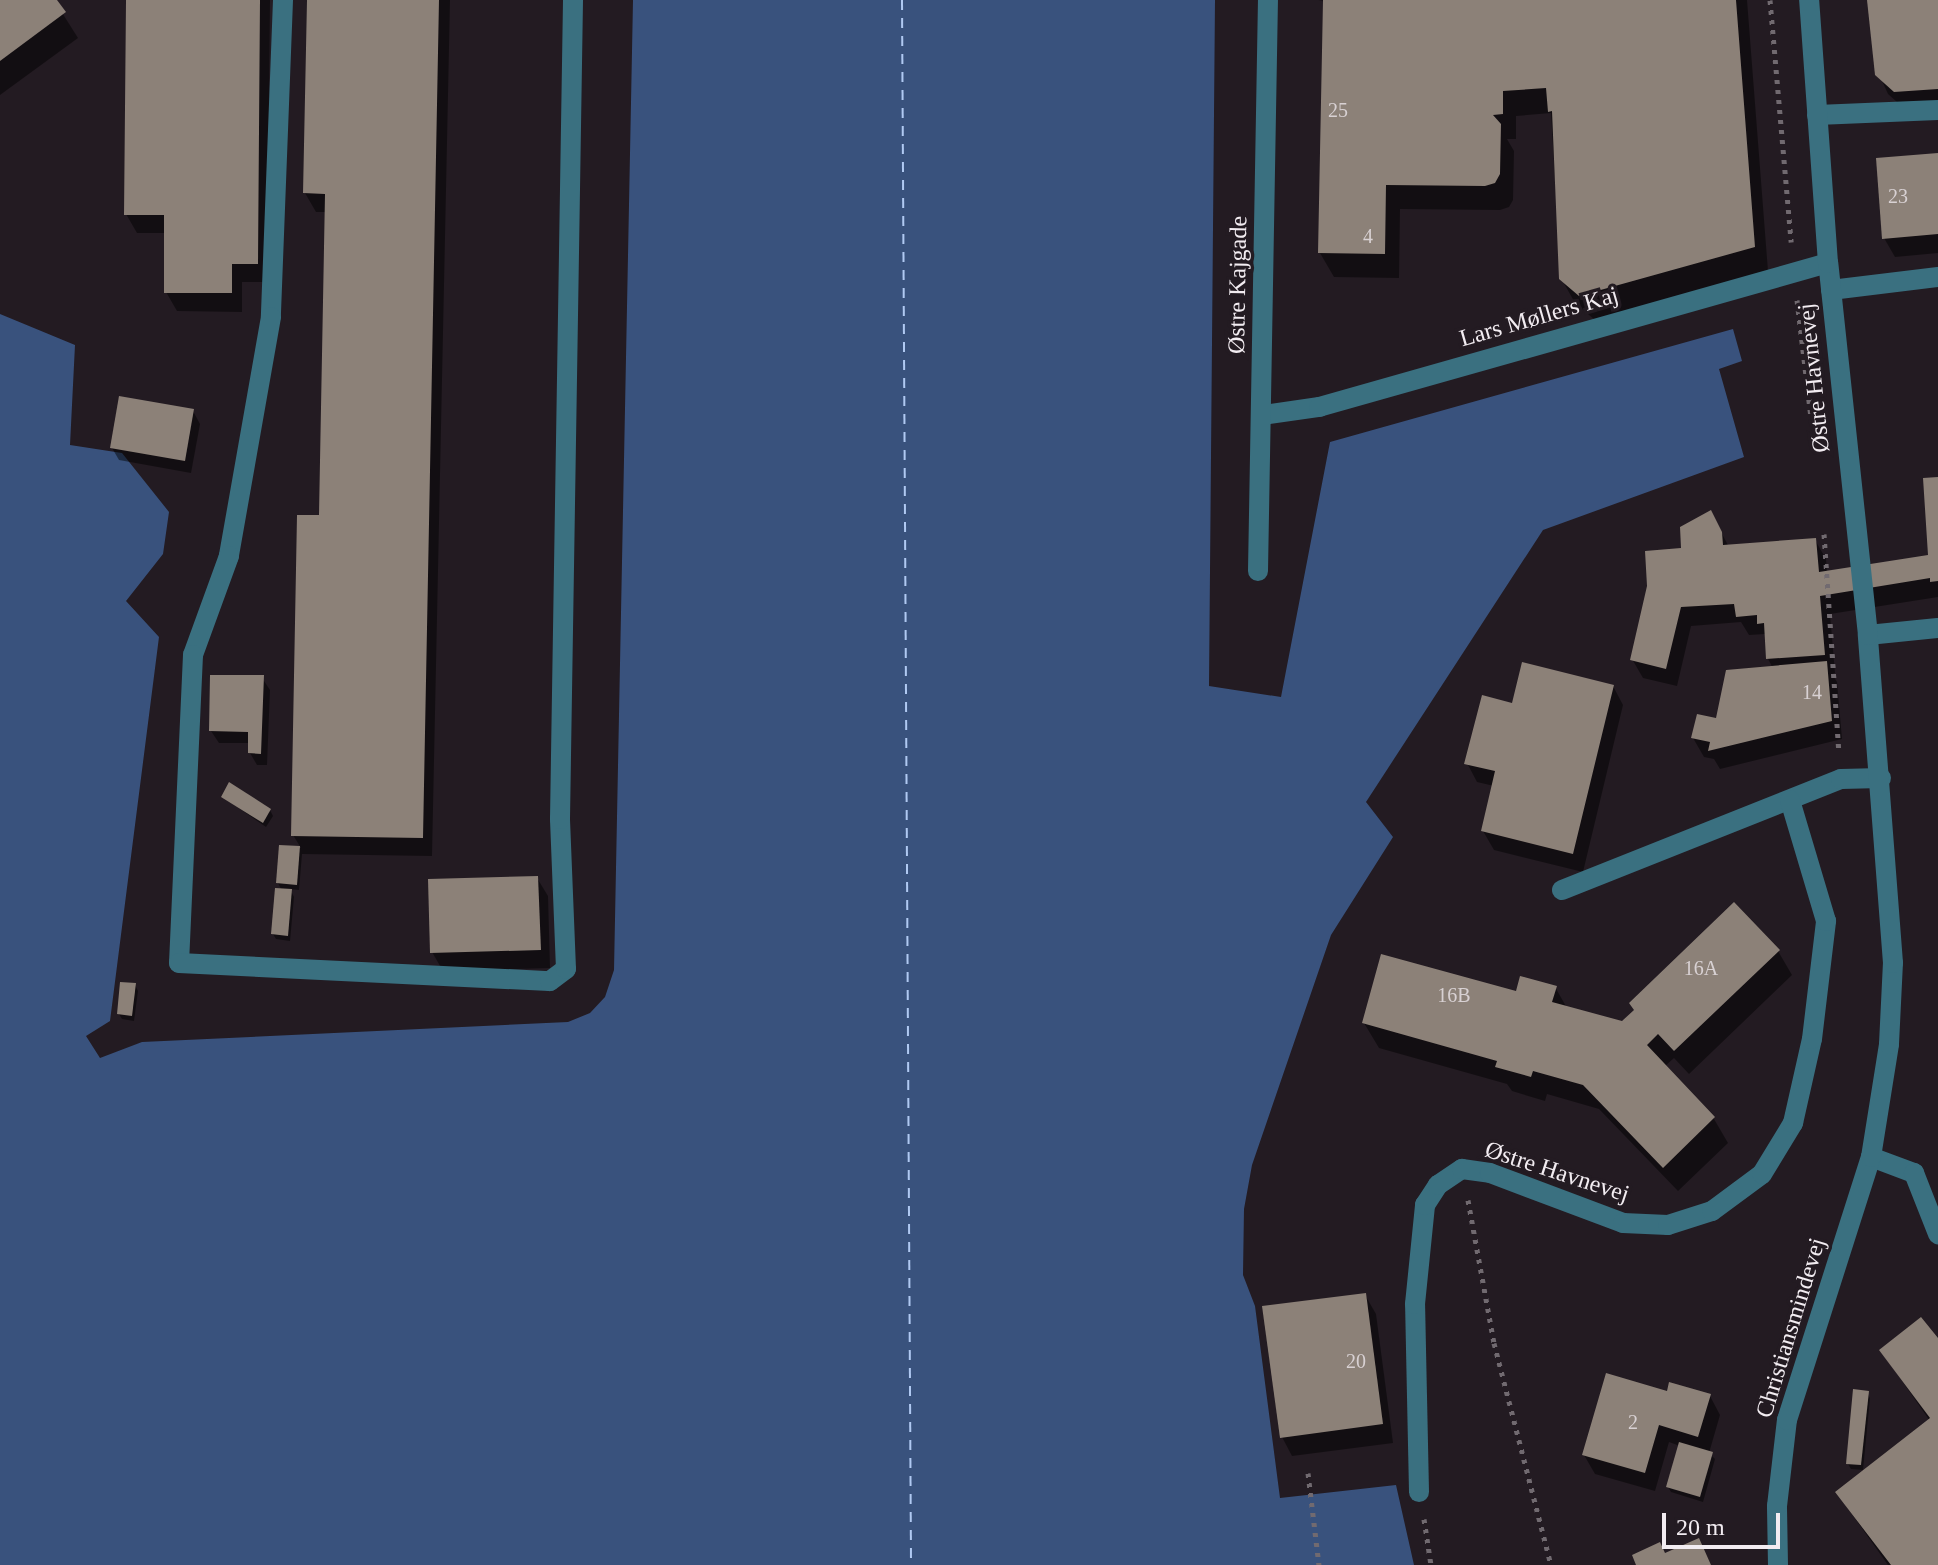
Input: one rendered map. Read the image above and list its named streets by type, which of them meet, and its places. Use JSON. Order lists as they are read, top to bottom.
{
  "streets": {
    "street": [
      "Østre Kajgade",
      "Lars Møllers Kaj",
      "Østre Havnevej",
      "Christiansmindevej"
    ]
  },
  "crossings": [
    ["Østre Kajgade", "Lars Møllers Kaj"],
    ["Lars Møllers Kaj", "Østre Havnevej"],
    ["Østre Havnevej", "Christiansmindevej"]
  ],
  "house_numbers": [
    "25",
    "23",
    "4",
    "14",
    "16A",
    "16B",
    "20",
    "2"
  ],
  "scale_bar": "20 m"
}
